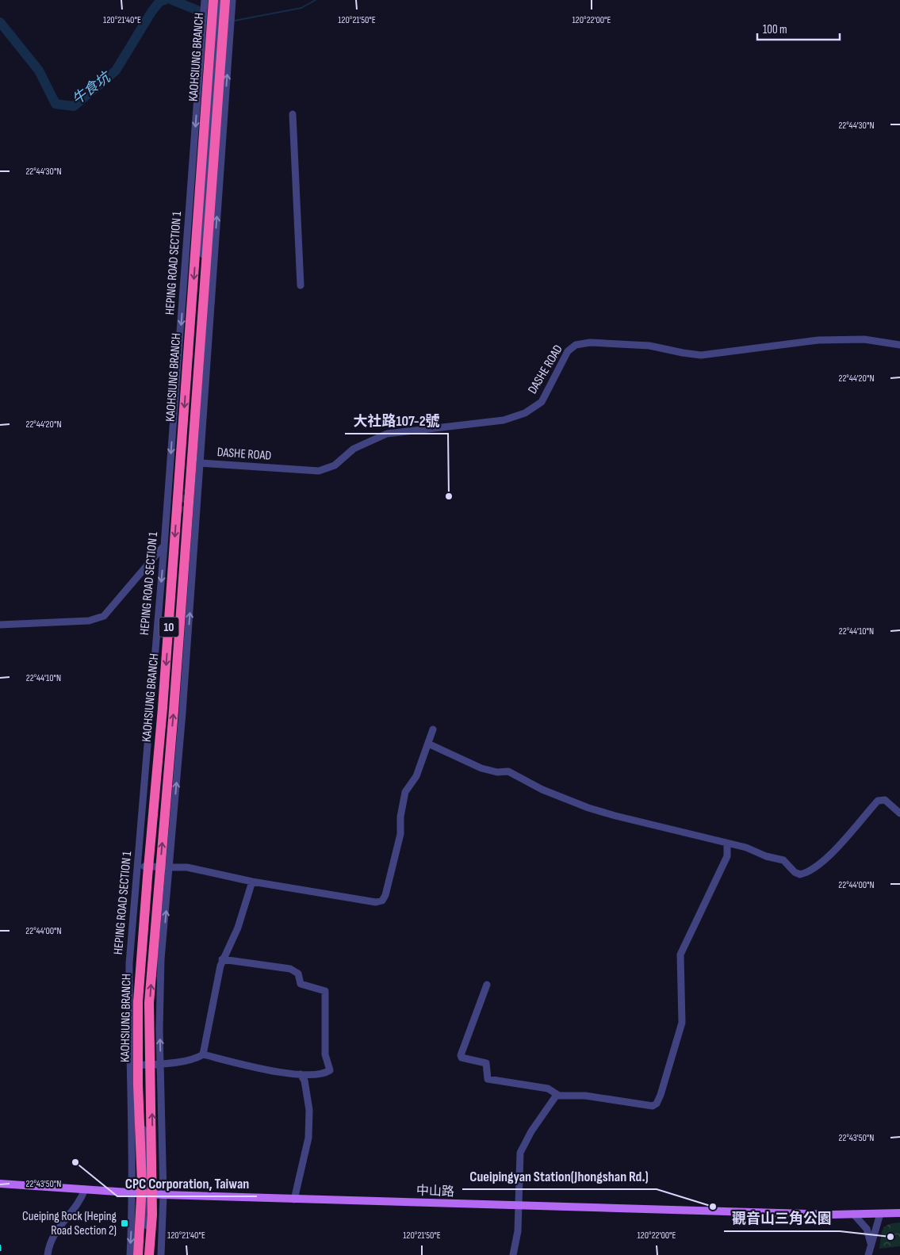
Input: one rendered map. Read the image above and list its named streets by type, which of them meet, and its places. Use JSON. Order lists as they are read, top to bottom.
{
  "streets": {
    "highway": ["KAOHSIUNG BRANCH", "10"],
    "main road": ["中山路"],
    "street": ["HEPING ROAD SECTION 1", "DASHE ROAD"]
  },
  "crossings": [
    ["HEPING ROAD SECTION 1", "DASHE ROAD"],
    ["HEPING ROAD SECTION 1", "中山路"]
  ],
  "water": ["牛食坑"],
  "places": {
    "other": [
      "大社路107-2號",
      "CPC Corporation, Taiwan",
      "Cueipingyan Station(Jhongshan Rd.)",
      "觀音山三角公園"
    ],
    "transit": ["Cueiping Rock (Heping Road Section 2)"]
  },
  "scale_bar": "100 m",
  "coordinates": [
    "120°21'40\"E",
    "120°21'50\"E",
    "120°22'00\"E",
    "22°44'30\"N",
    "22°44'20\"N",
    "22°44'10\"N",
    "22°44'00\"N",
    "22°43'50\"N"
  ]
}
